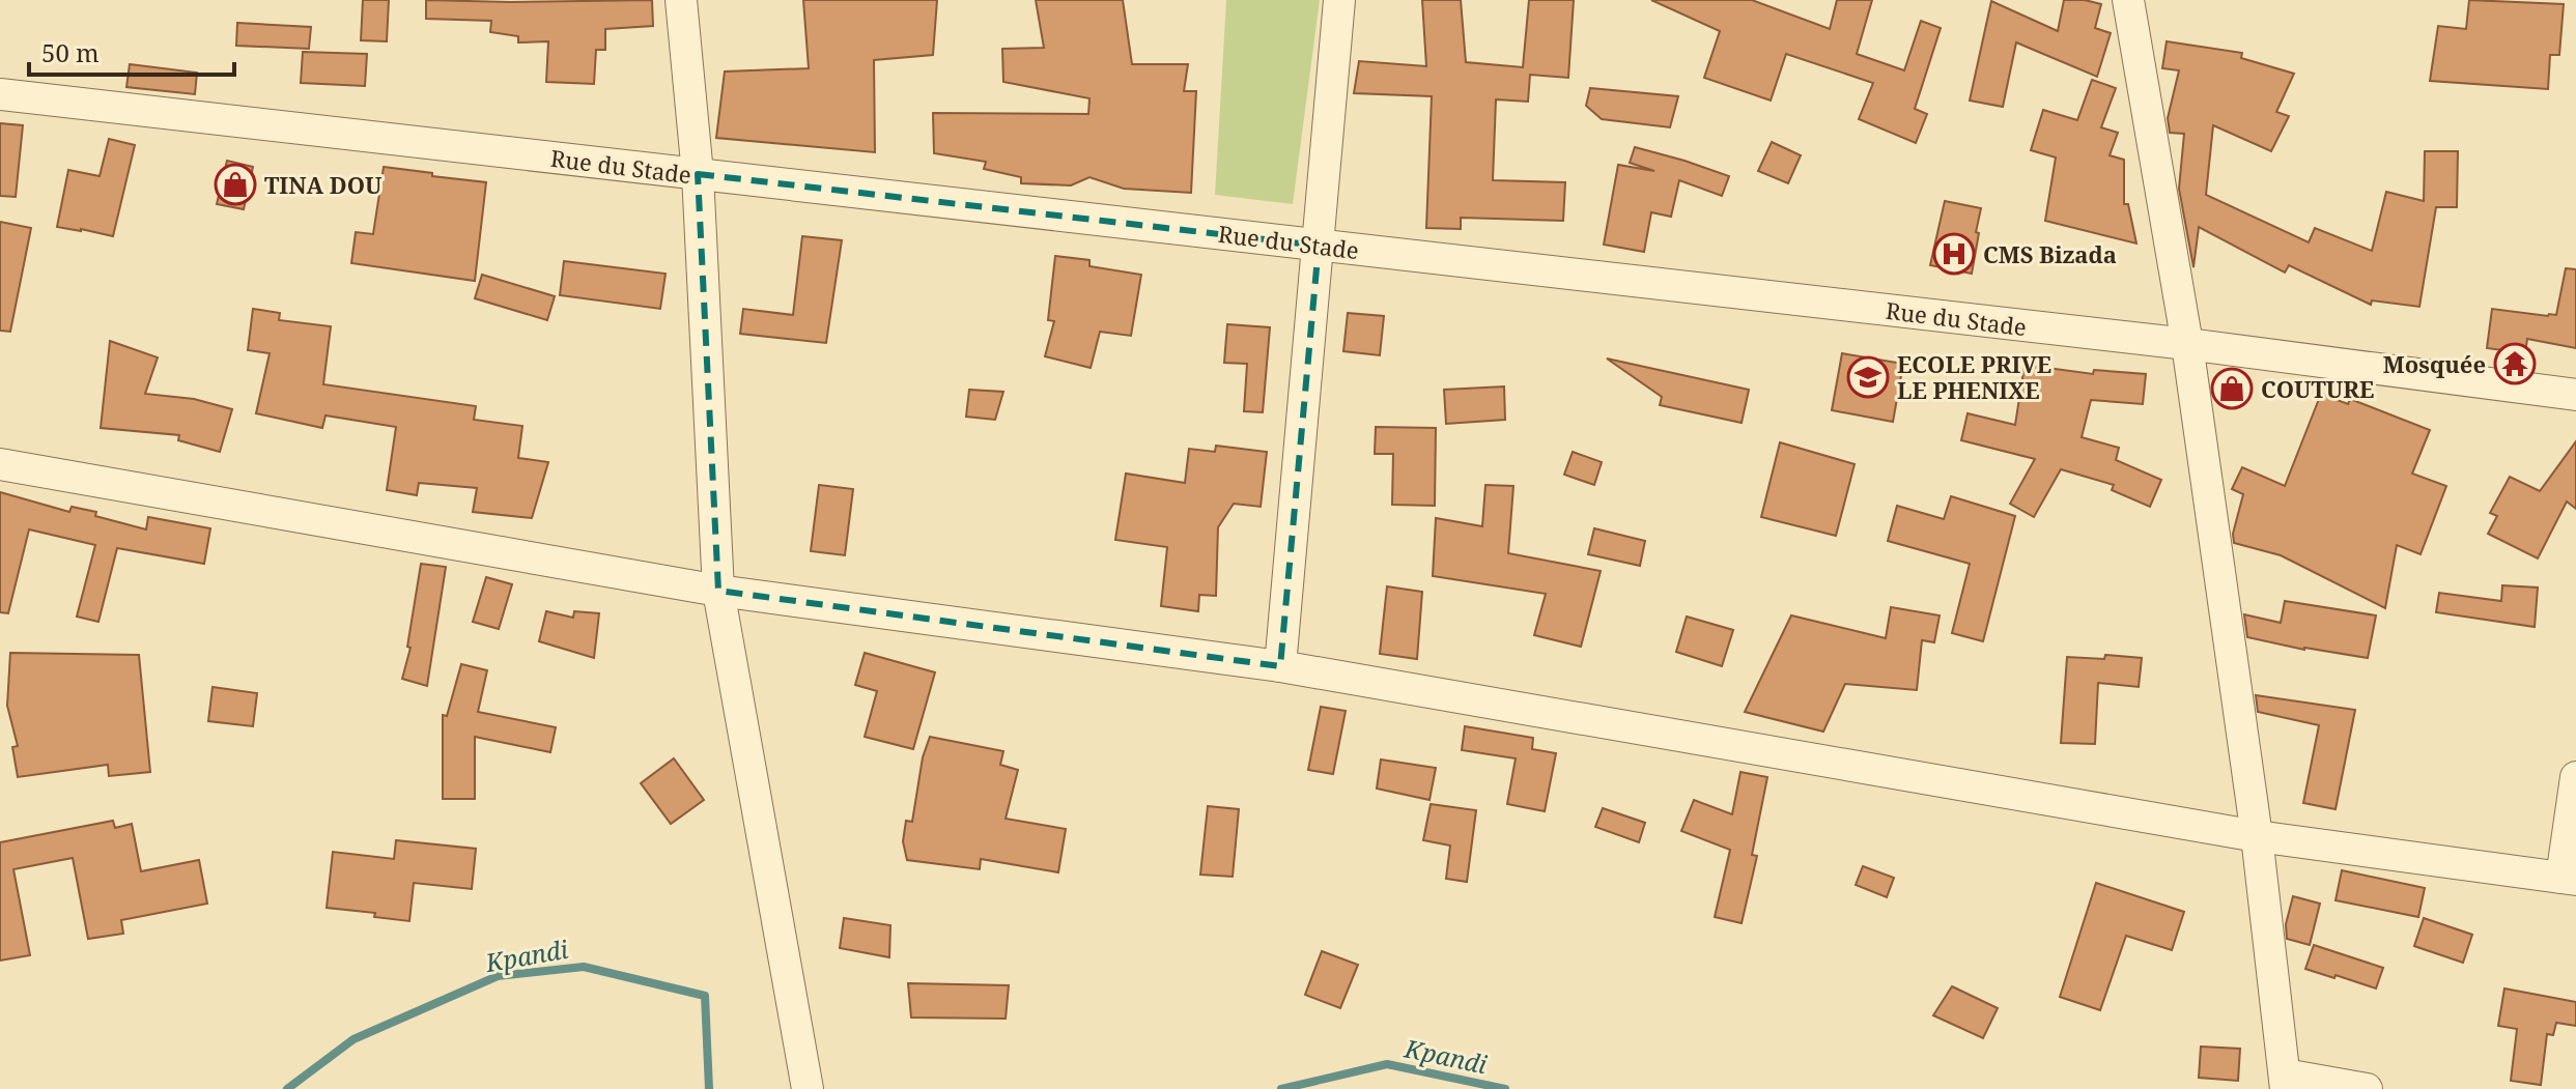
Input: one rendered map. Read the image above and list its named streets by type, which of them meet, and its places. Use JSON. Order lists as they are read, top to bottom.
{
  "streets": {
    "street": ["Rue du Stade"]
  },
  "water": ["Kpandi"],
  "places": {
    "shop": ["TINA DOU", "COUTURE"],
    "hospital": ["CMS Bizada"],
    "temple": ["Mosquée"],
    "school or university": ["ECOLE PRIVE LE PHENIXE"]
  },
  "scale_bar": "50 m"
}
